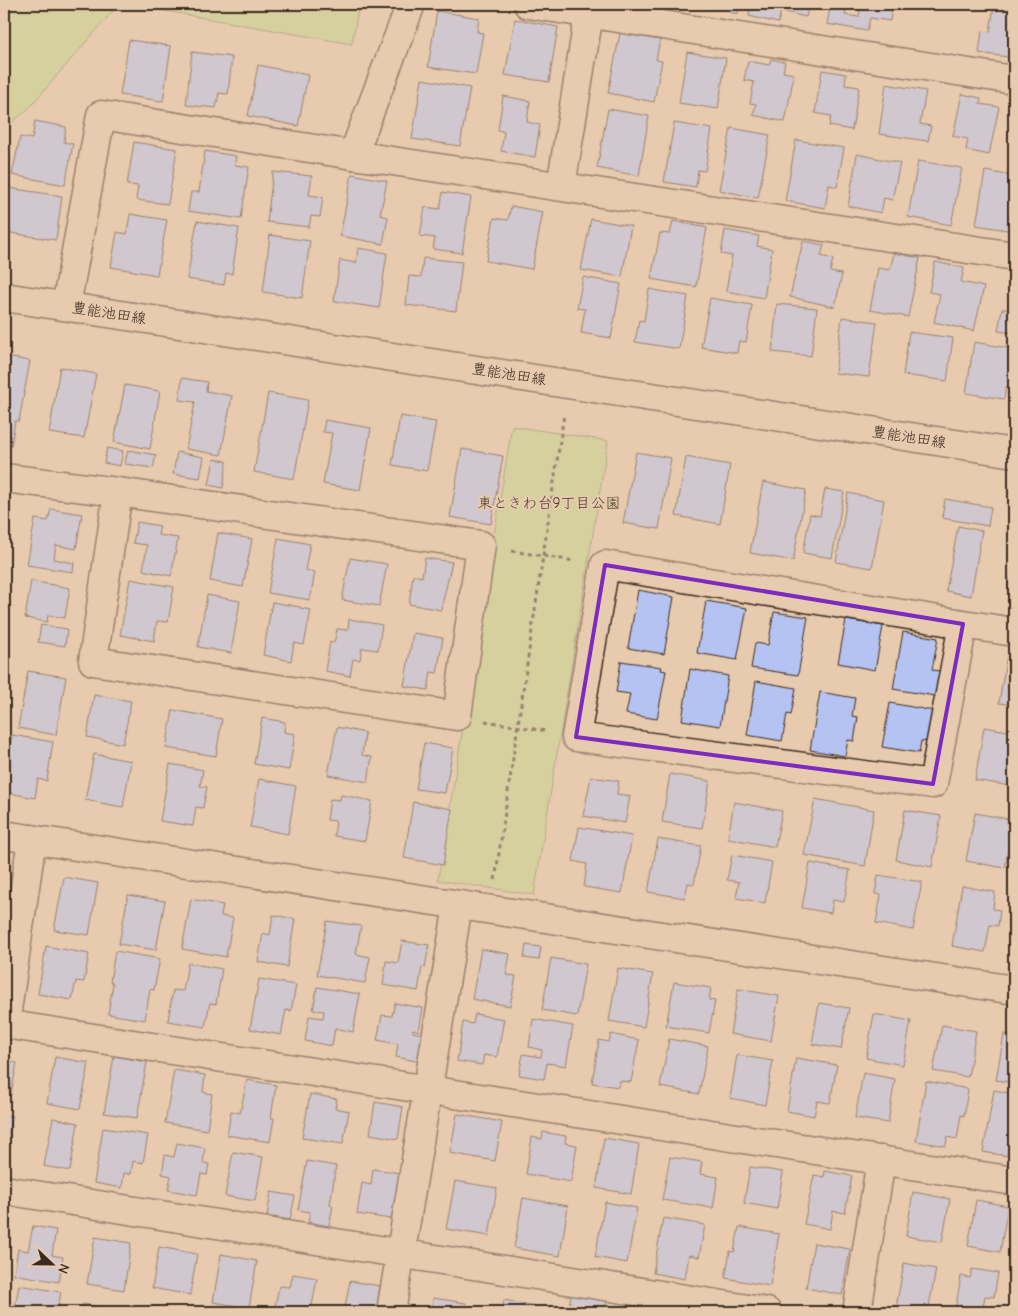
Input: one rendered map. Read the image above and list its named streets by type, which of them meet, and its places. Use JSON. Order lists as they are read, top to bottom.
{
  "streets": {
    "street": ["豊能池田線"]
  },
  "parks": ["東ときわ台9丁目公園"],
  "north": "right"
}
